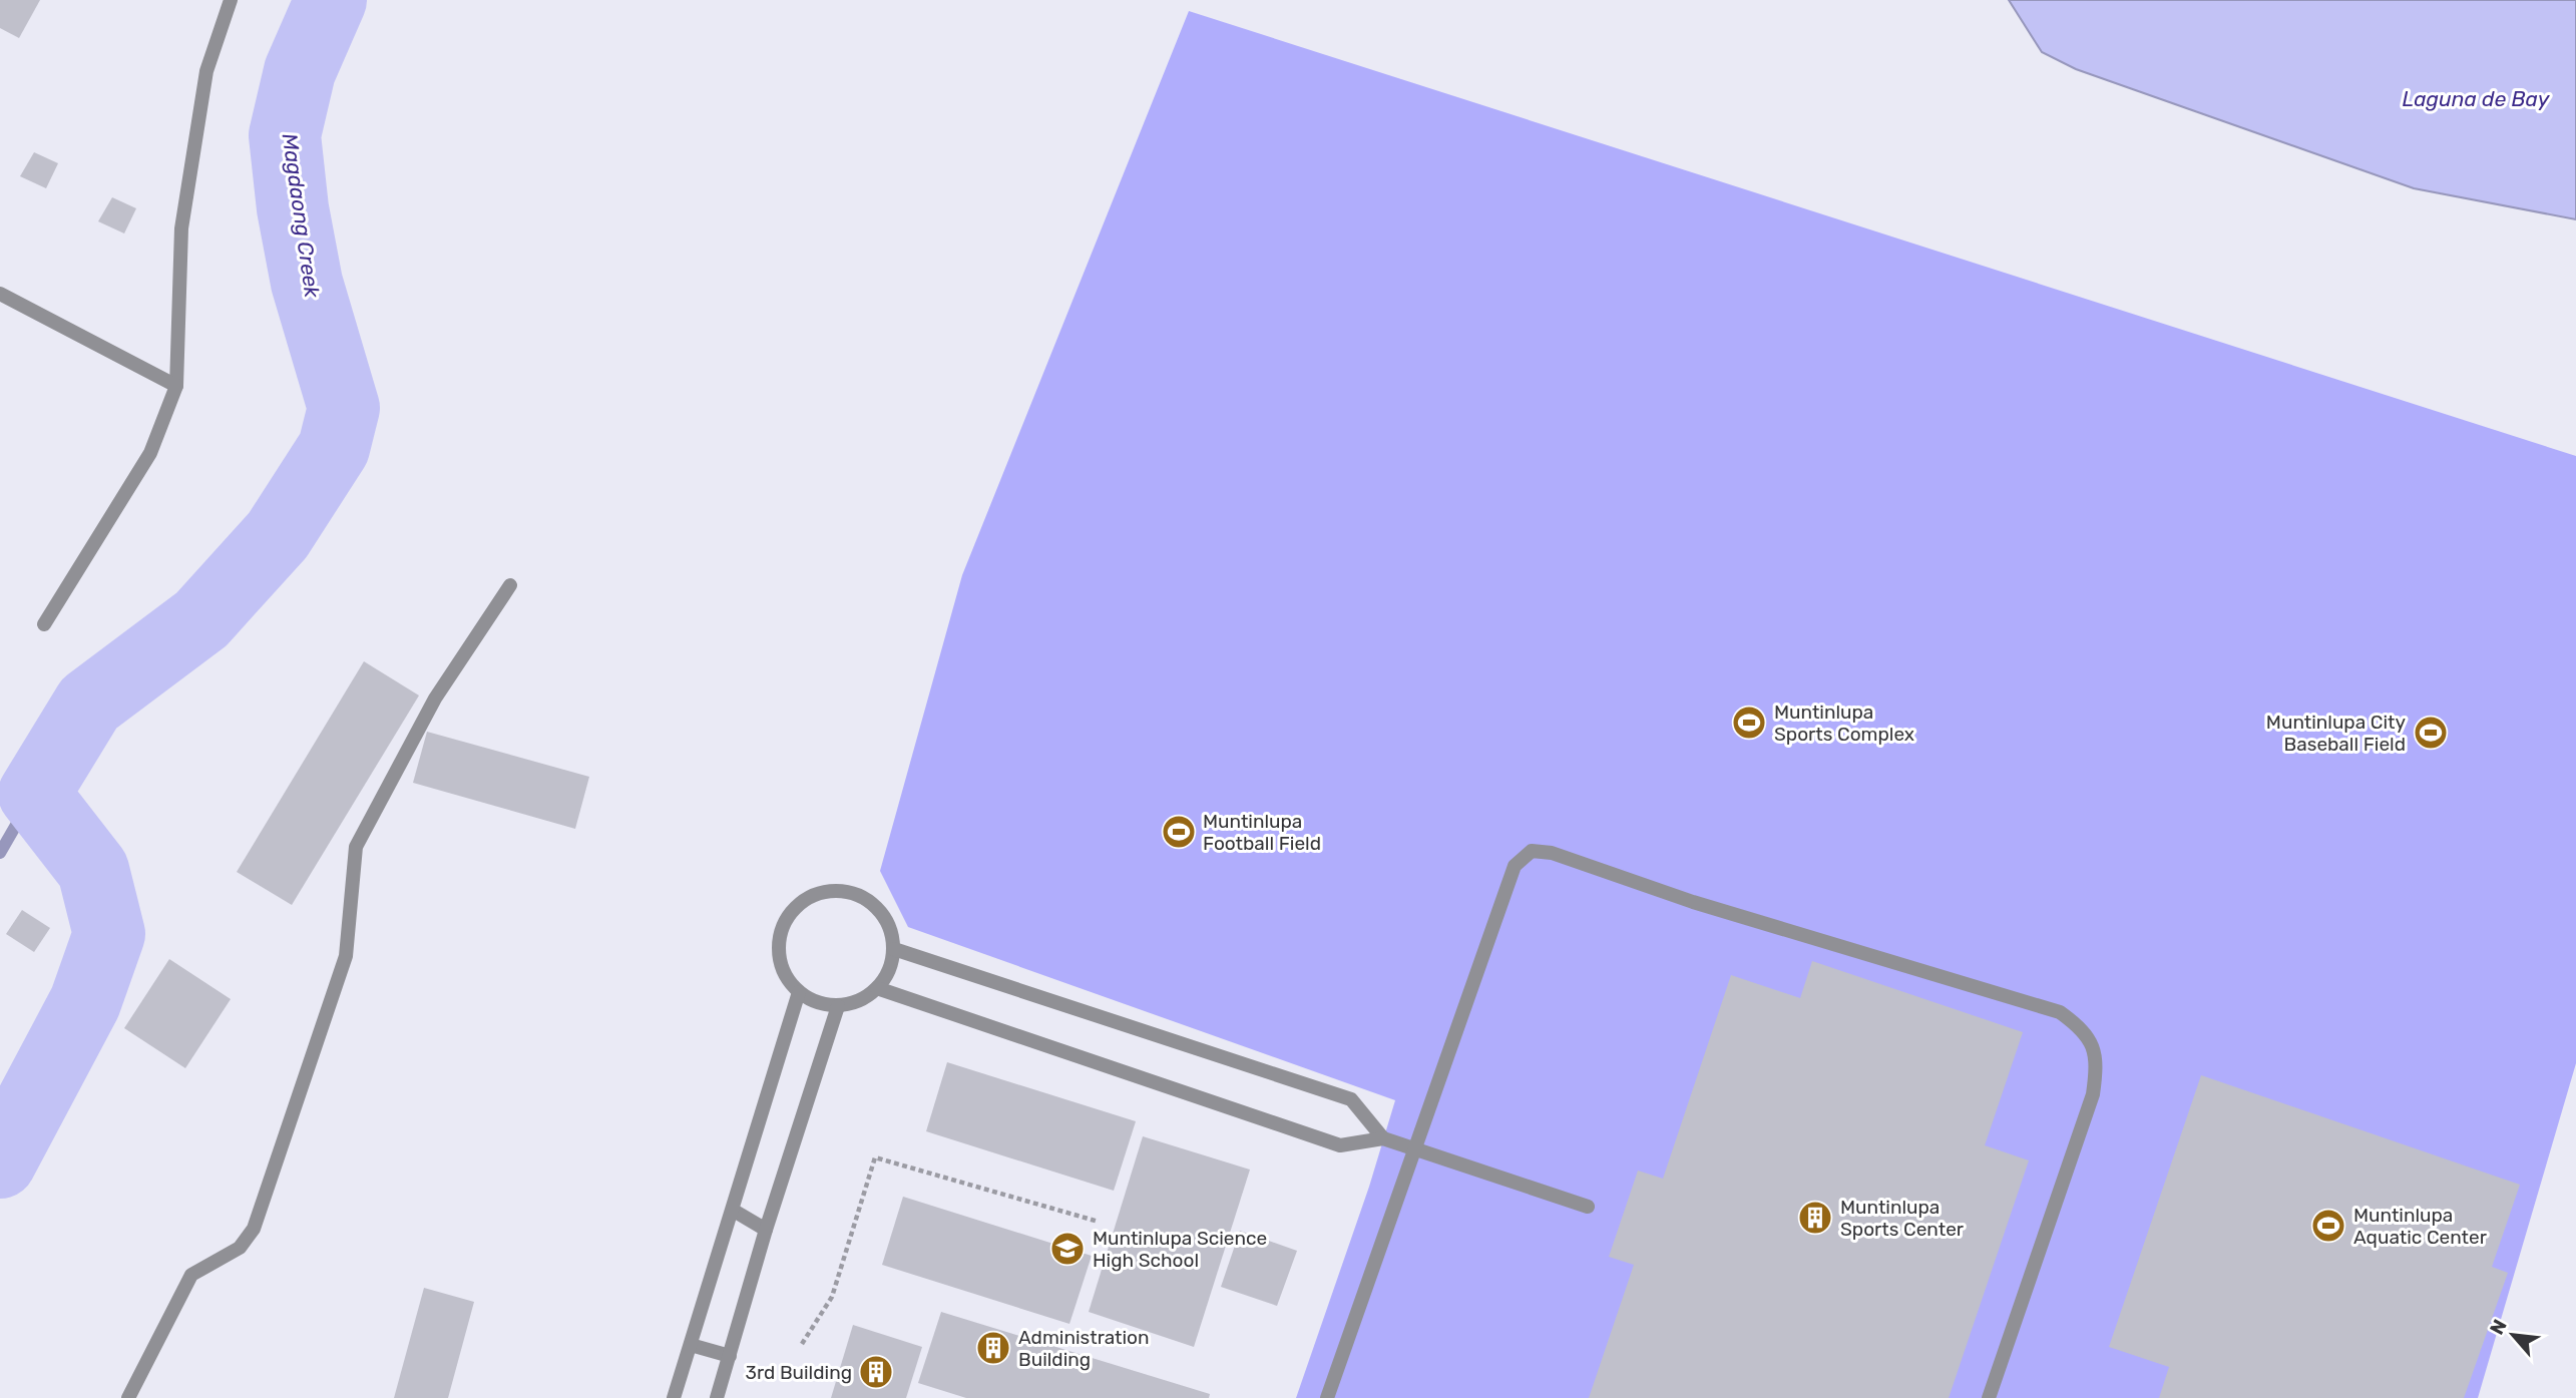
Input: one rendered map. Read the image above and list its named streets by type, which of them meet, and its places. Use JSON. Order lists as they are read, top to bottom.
{
  "water": ["Laguna de Bay", "Magdaong Creek"],
  "places": {
    "sports": [
      "Muntinlupa Sports Complex",
      "Muntinlupa City Baseball Field",
      "Muntinlupa Football Field",
      "Muntinlupa Aquatic Center"
    ],
    "building": ["Muntinlupa Sports Center", "Administration Building", "3rd Building"],
    "school or university": ["Muntinlupa Science High School"]
  },
  "north": "top left"
}
